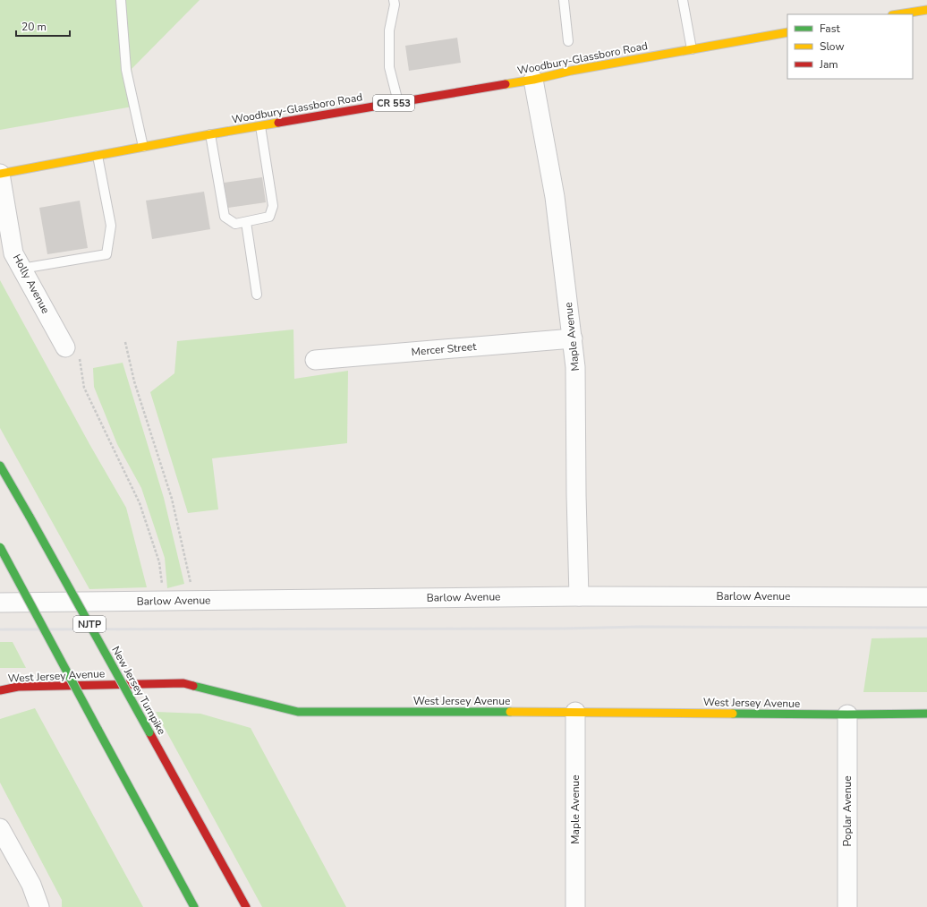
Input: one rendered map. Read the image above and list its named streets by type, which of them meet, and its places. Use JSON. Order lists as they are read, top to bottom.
{
  "streets": {
    "main road": [
      "Woodbury-Glassboro Road",
      "CR 553",
      "NJTP",
      "West Jersey Avenue",
      "New Jersey Turnpike"
    ],
    "street": [
      "Holly Avenue",
      "Maple Avenue",
      "Mercer Street",
      "Barlow Avenue",
      "Poplar Avenue"
    ]
  },
  "crossings": [
    ["Woodbury-Glassboro Road", "Holly Avenue"],
    ["Woodbury-Glassboro Road", "Maple Avenue"],
    ["Maple Avenue", "Mercer Street"],
    ["Maple Avenue", "Barlow Avenue"],
    ["Maple Avenue", "West Jersey Avenue"],
    ["West Jersey Avenue", "Poplar Avenue"]
  ],
  "legend": ["Fast", "Slow", "Jam"],
  "scale_bar": "20 m"
}
